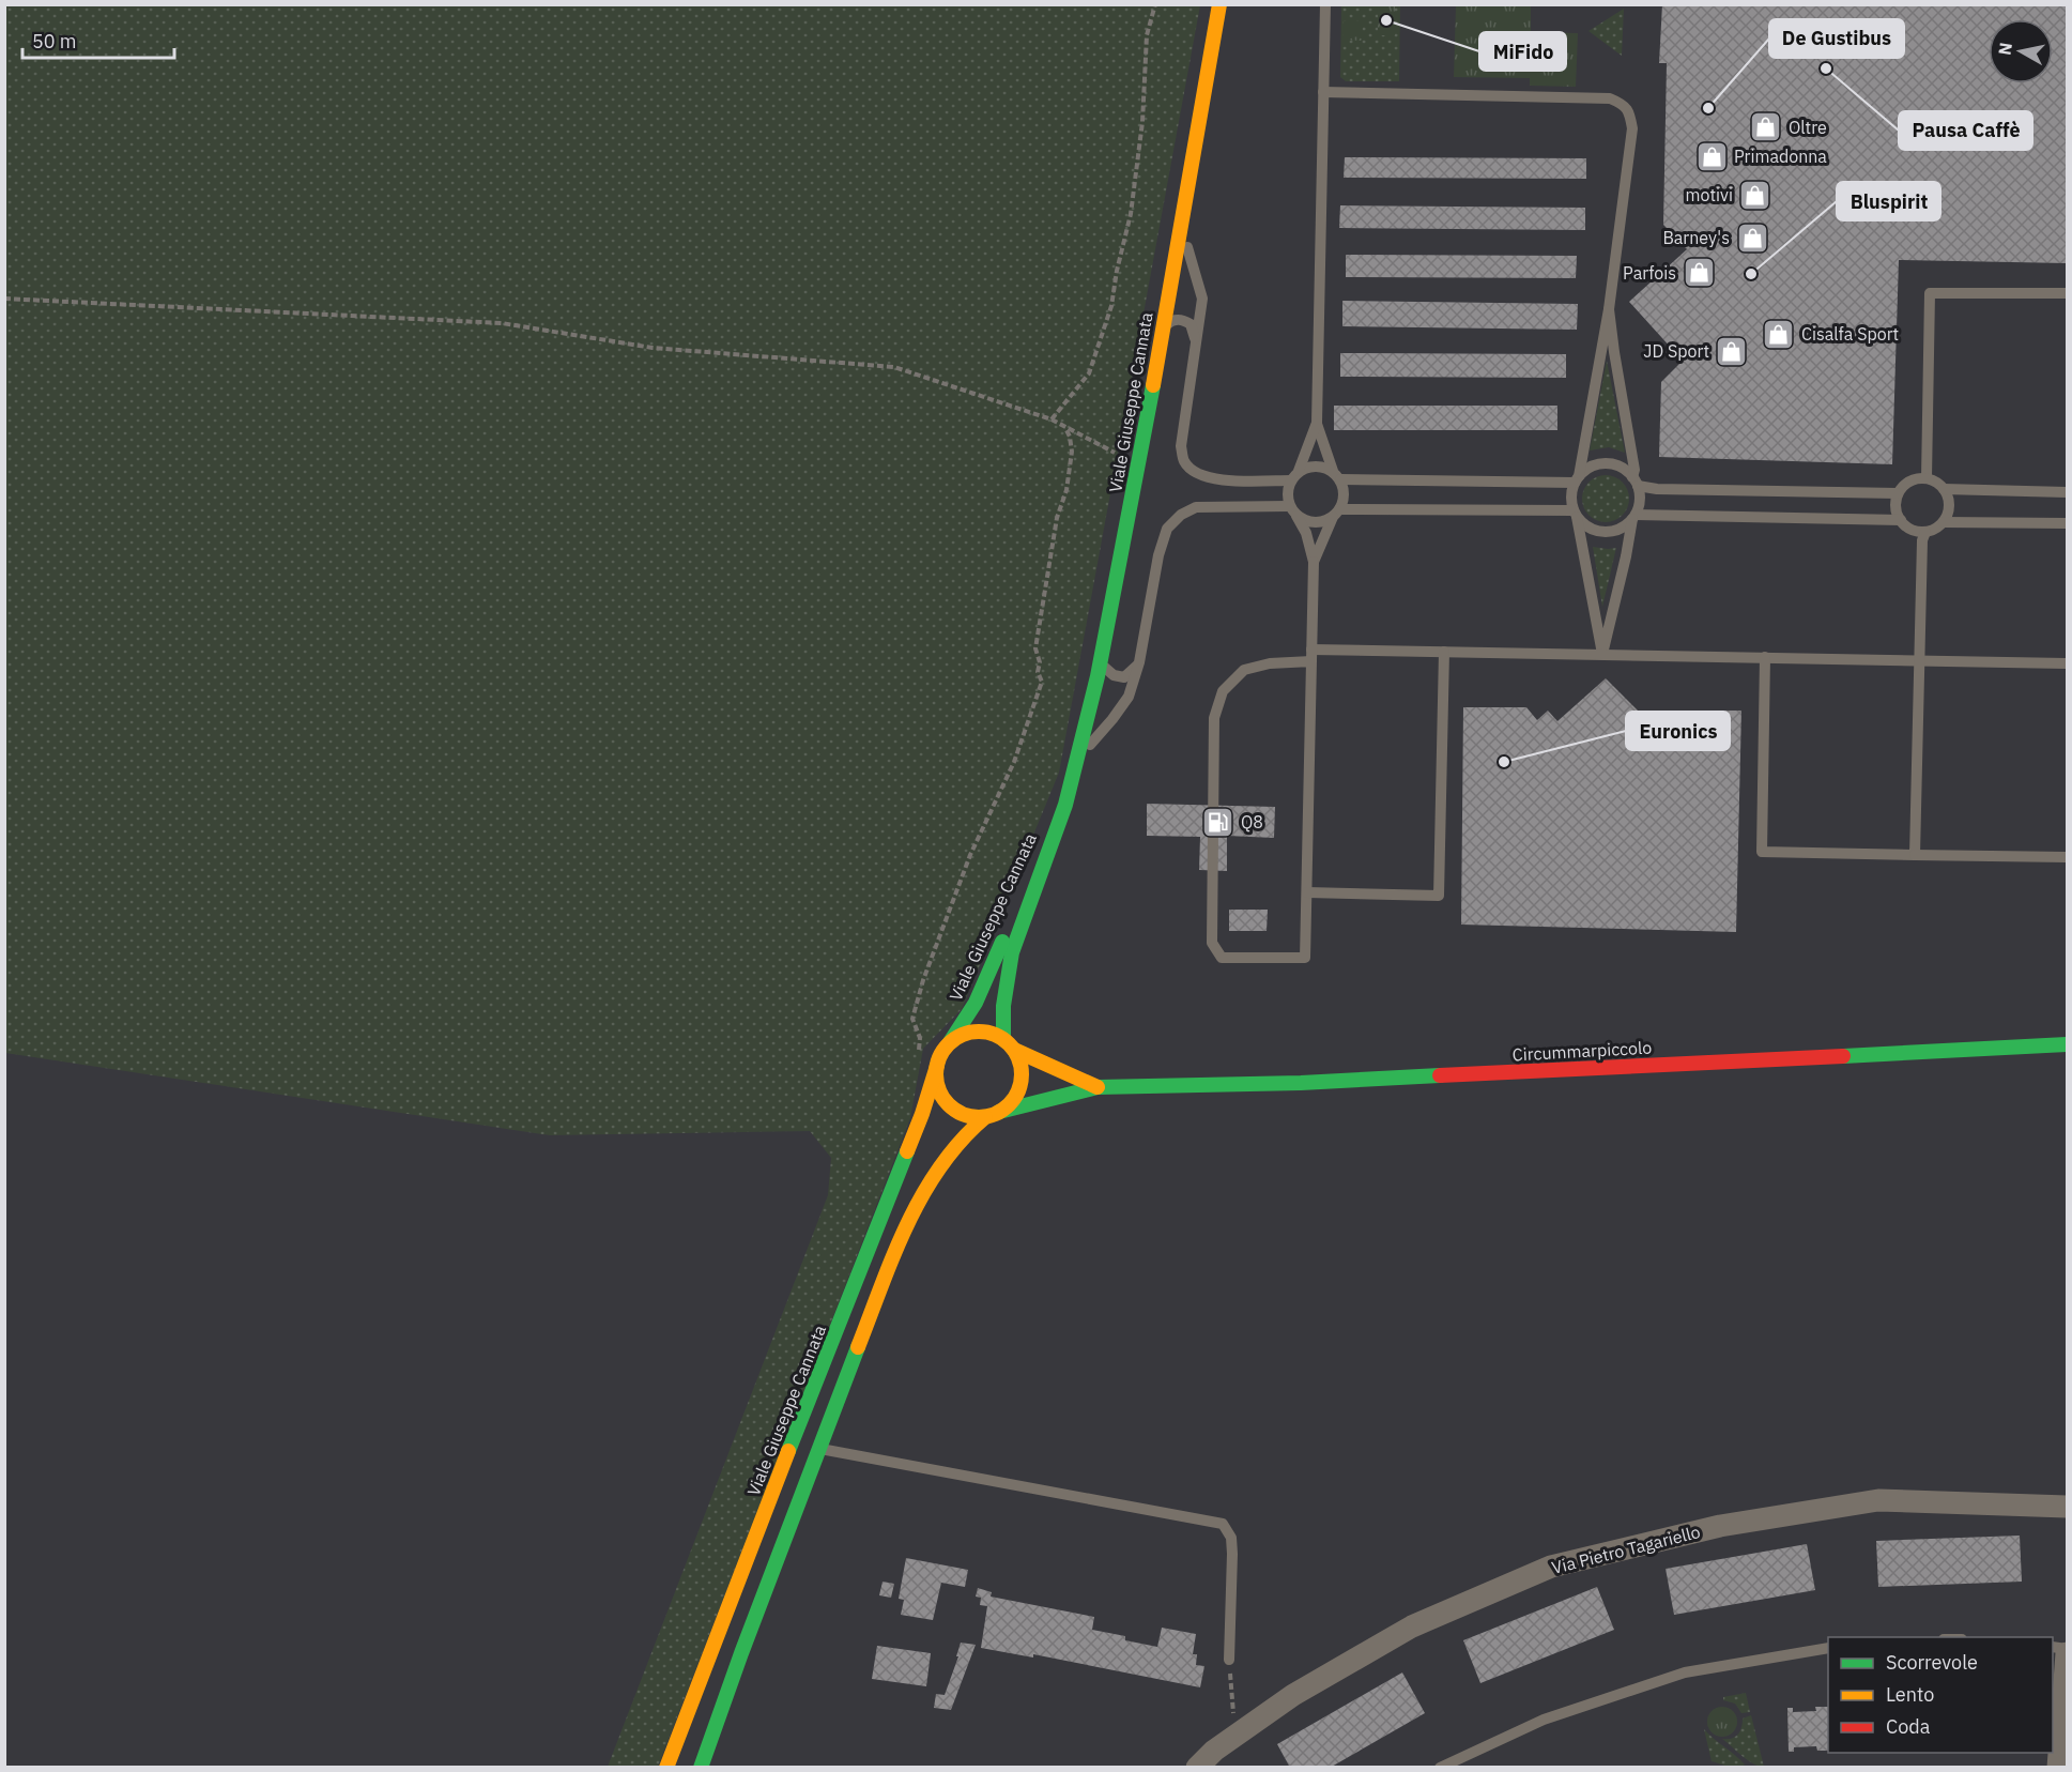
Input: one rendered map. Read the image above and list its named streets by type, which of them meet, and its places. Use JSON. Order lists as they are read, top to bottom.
{
  "streets": {
    "street": ["Viale Giuseppe Cannata", "Circummarpiccolo", "Via Pietro Tagariello"]
  },
  "crossings": [
    ["Viale Giuseppe Cannata", "Circummarpiccolo"]
  ],
  "places": {
    "other": [
      "MiFido",
      "Pausa Caffè",
      "De Gustibus",
      "Bluspirit",
      "Euronics"
    ],
    "shop": [
      "Oltre",
      "Primadonna",
      "motivi",
      "Barney's",
      "Parfois",
      "Cisalfa Sport",
      "JD Sport"
    ],
    "fuel station": ["Q8"]
  },
  "legend": ["Scorrevole", "Lento", "Coda"],
  "scale_bar": "50 m",
  "north": "left"
}
